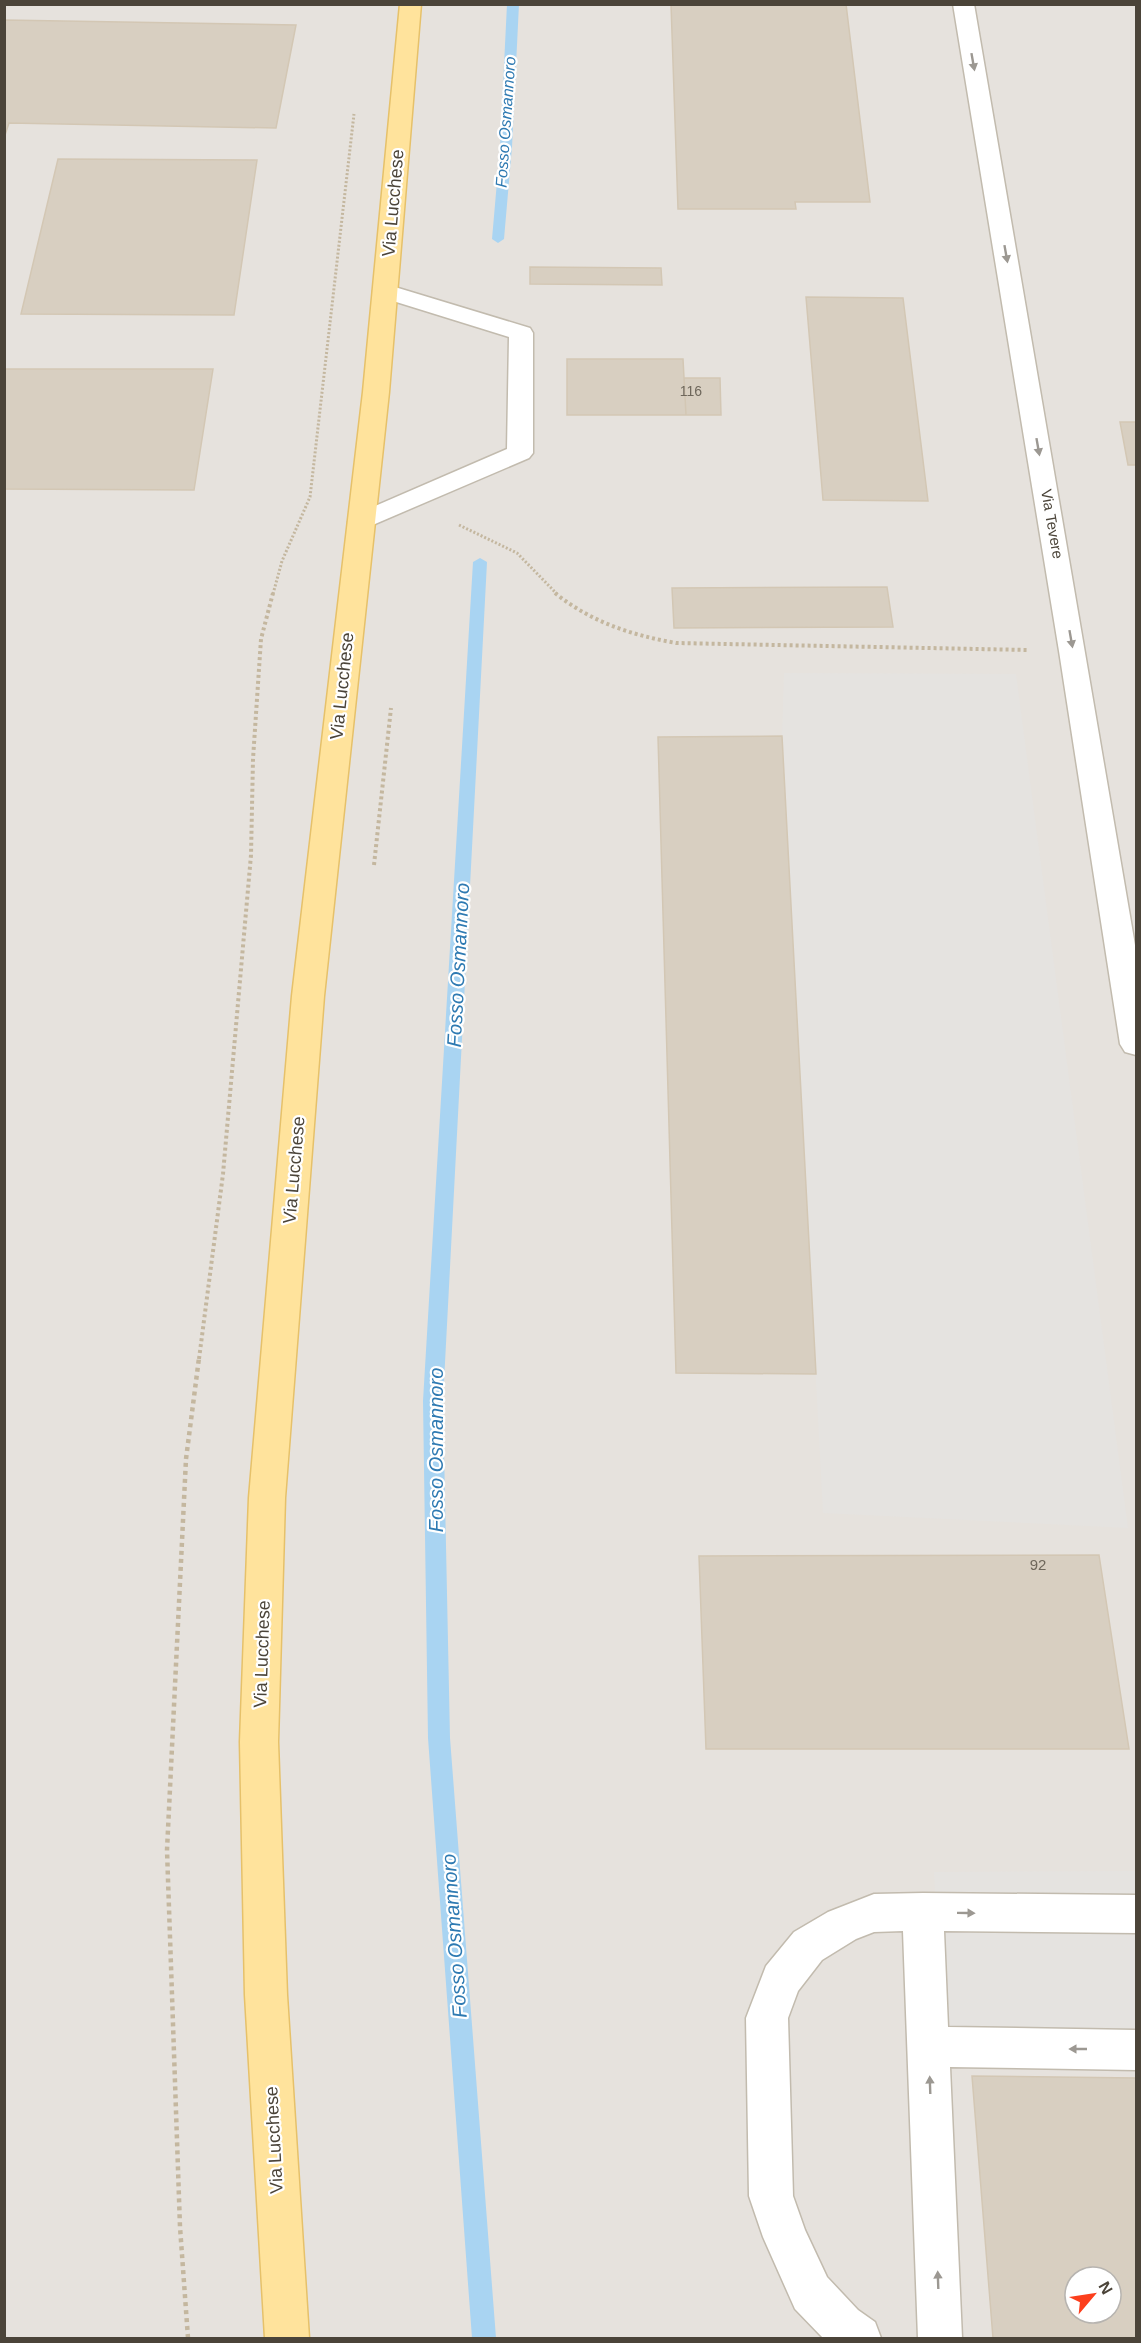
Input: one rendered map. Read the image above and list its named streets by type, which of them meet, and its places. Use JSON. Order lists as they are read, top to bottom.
{
  "streets": {
    "main road": ["Via Lucchese"],
    "street": ["Via Tevere"]
  },
  "one_way": ["Via Tevere"],
  "water": ["Fosso Osmannoro"],
  "house_numbers": ["116", "92"],
  "north": "top right"
}
